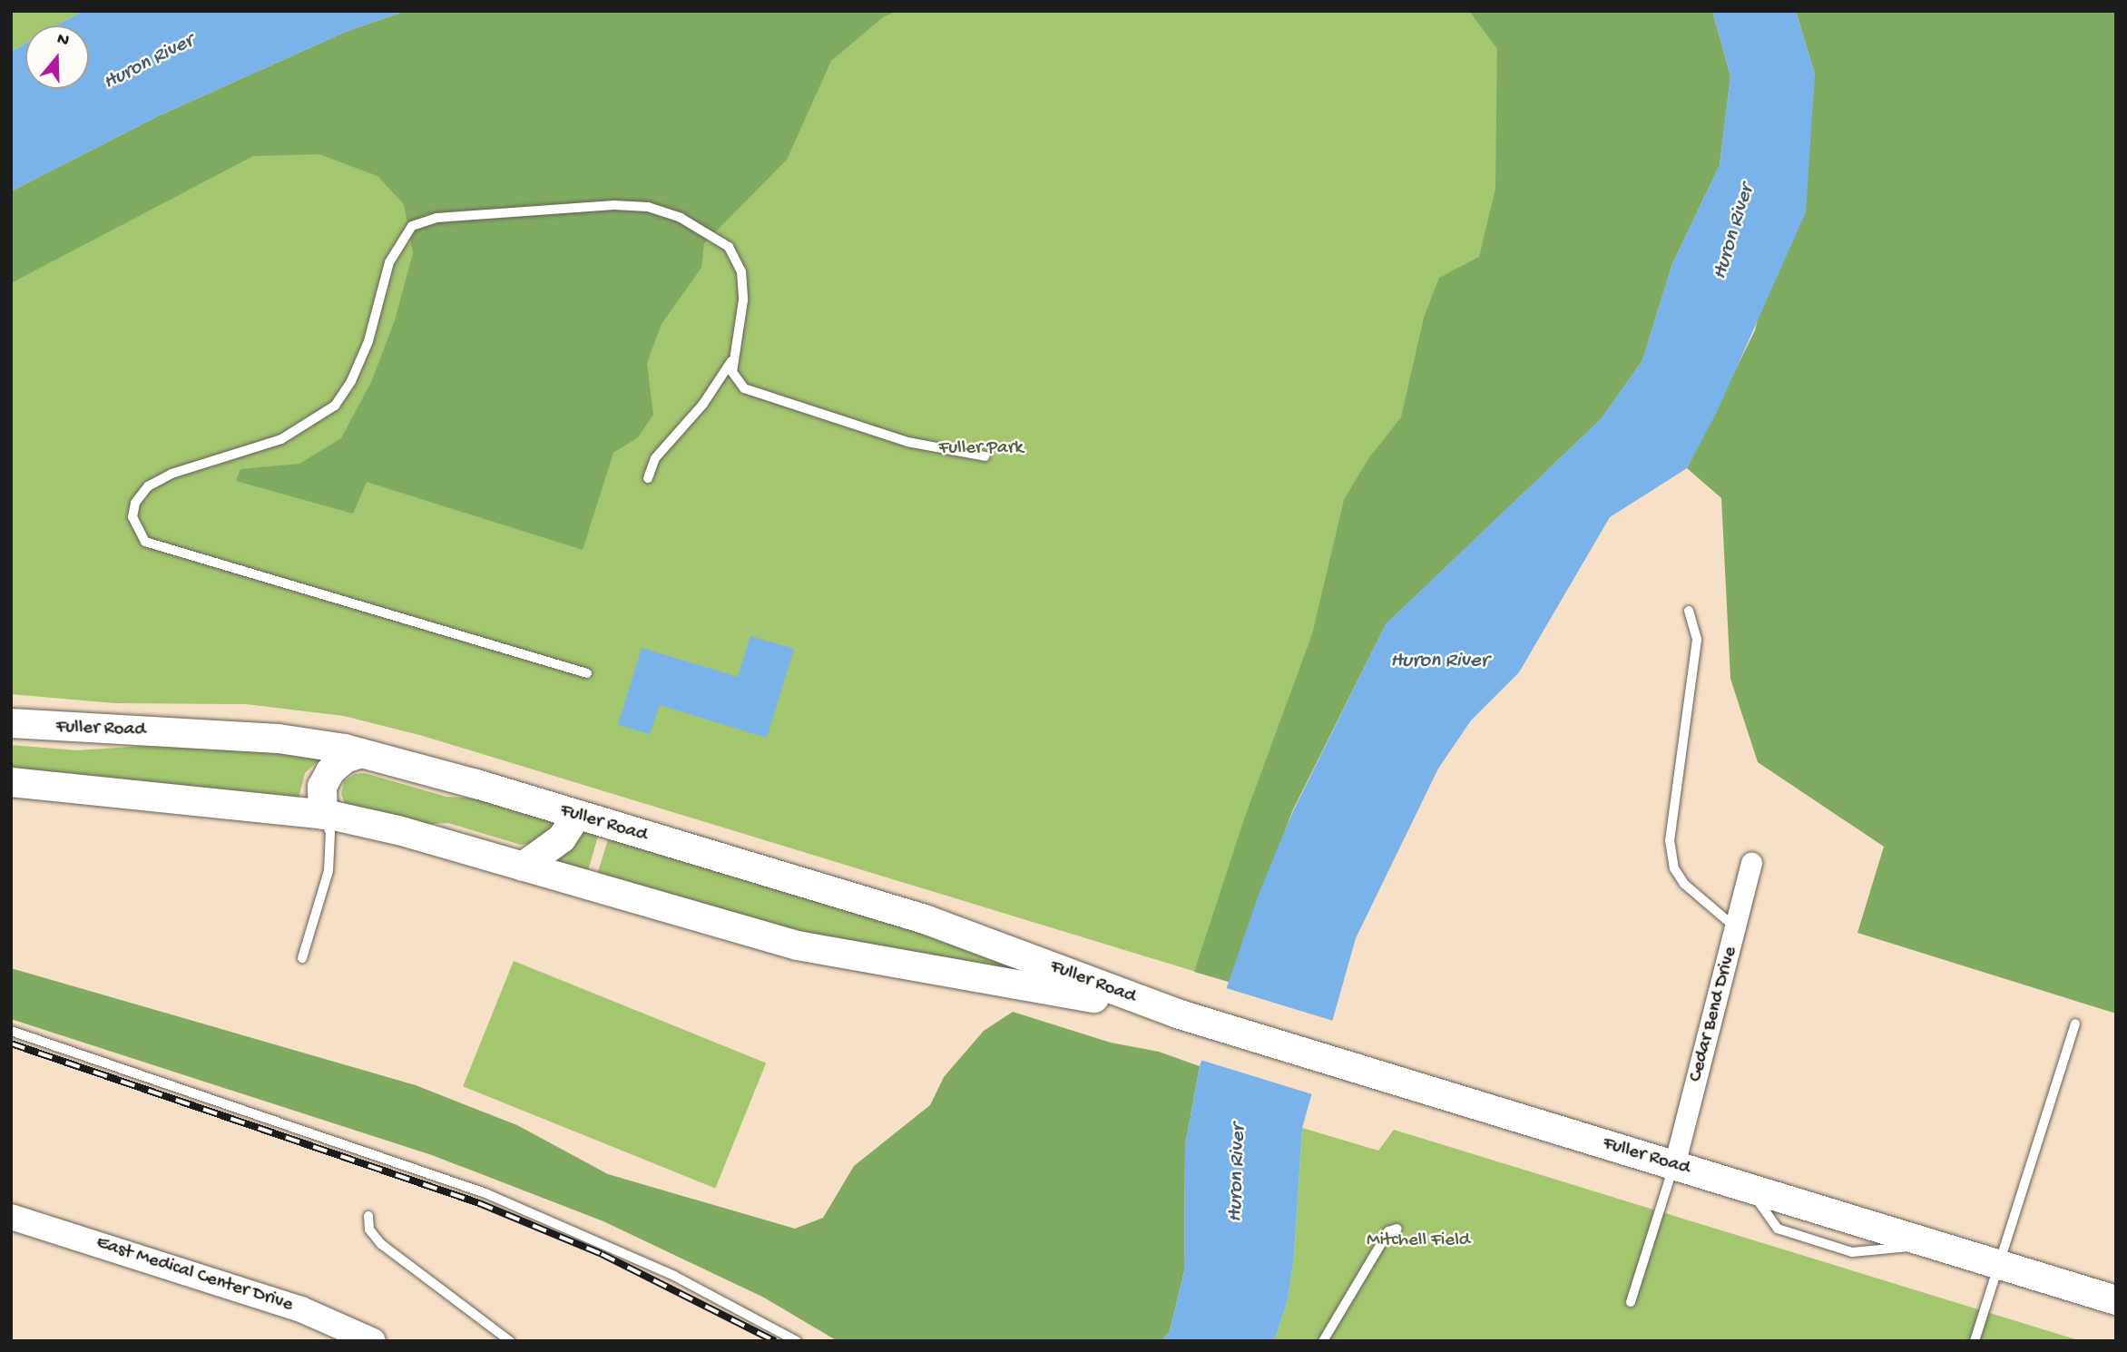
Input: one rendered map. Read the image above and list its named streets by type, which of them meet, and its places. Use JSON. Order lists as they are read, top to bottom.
{
  "streets": {
    "main road": ["Fuller Road"],
    "street": ["Cedar Bend Drive", "East Medical Center Drive"]
  },
  "crossings": [
    ["Fuller Road", "Cedar Bend Drive"]
  ],
  "water": ["Huron River"],
  "parks": ["Fuller Park", "Mitchell Field"],
  "north": "top"
}
